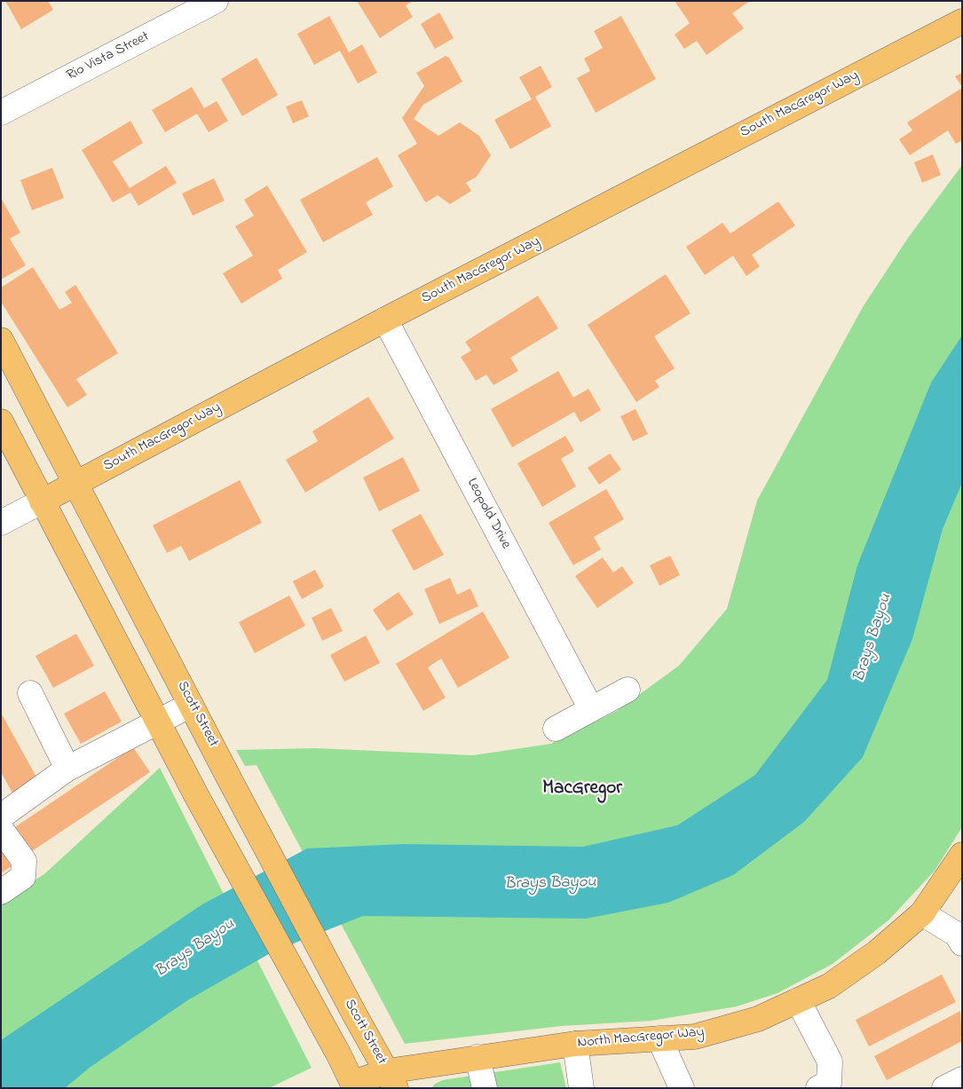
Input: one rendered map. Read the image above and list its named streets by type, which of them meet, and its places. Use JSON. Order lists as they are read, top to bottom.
{
  "streets": {
    "main road": ["South MacGregor Way", "Scott Street", "North MacGregor Way"],
    "street": ["Rio Vista Street", "Leopold Drive"]
  },
  "crossings": [
    ["South MacGregor Way", "Leopold Drive"],
    ["South MacGregor Way", "Scott Street"],
    ["Scott Street", "North MacGregor Way"]
  ],
  "districts": ["MacGregor"],
  "water": ["Brays Bayou"]
}
